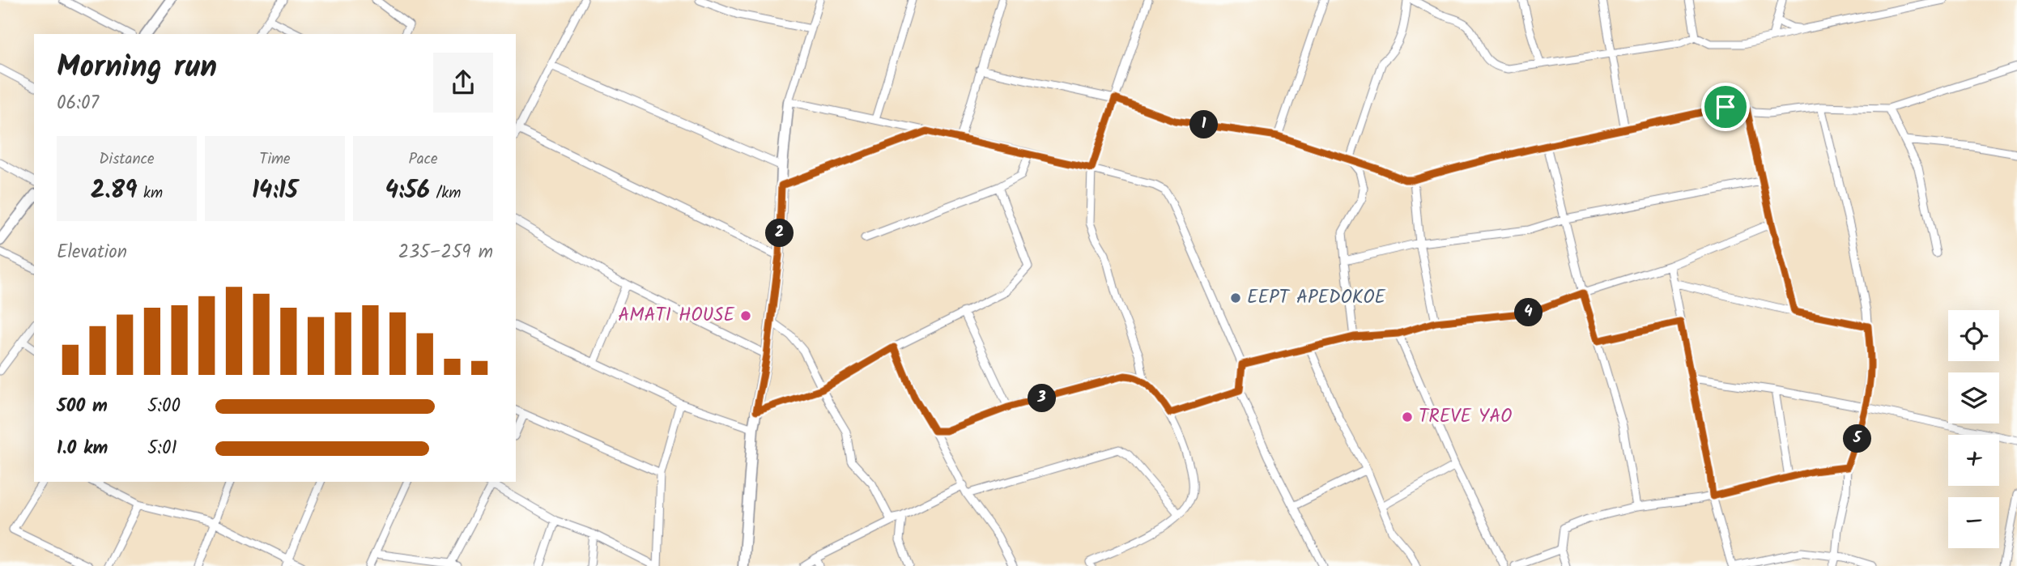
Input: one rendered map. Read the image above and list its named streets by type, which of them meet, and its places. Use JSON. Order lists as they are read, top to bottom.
{
  "places": ["EEPT APEDOKOE", "AMATI HOUSE", "TREVE YAO"],
  "page": {
    "heading": ["Morning run", "06:07"],
    "pins": [
      "1",
      "2",
      "4",
      "3",
      "5"
    ],
    "stats": [
      ["Distance", "2.89 km"],
      ["Time", "14:15"],
      ["Pace", "4:56 /km"]
    ],
    "chart": ["Elevation", "235–259 m"],
    "map_buttons": ["+", "−"],
    "list": [
      {
        "name": "500 m",
        "note": "5:00"
      },
      {
        "name": "1.0 km",
        "note": "5:01"
      }
    ]
  }
}
